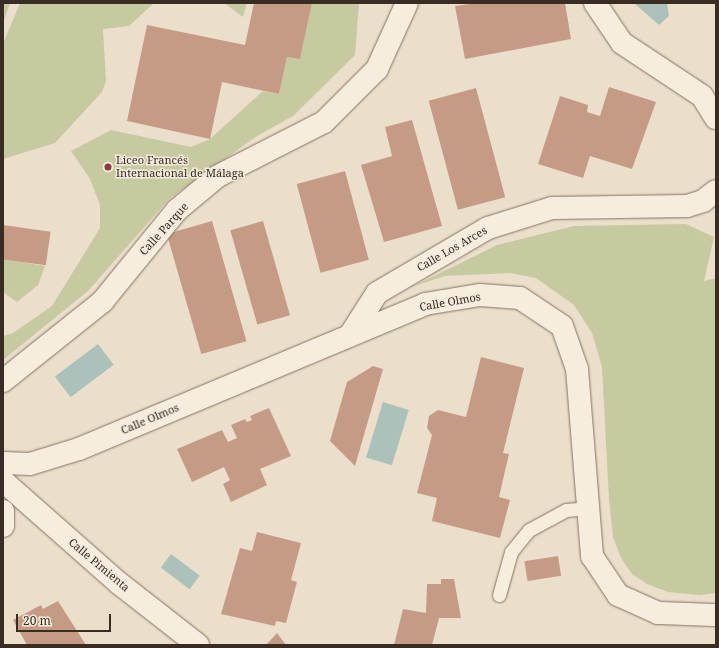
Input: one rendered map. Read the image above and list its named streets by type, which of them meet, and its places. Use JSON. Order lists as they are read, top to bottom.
{
  "streets": {
    "street": [
      "Calle Parque",
      "Calle Los Arces",
      "Calle Olmos",
      "Calle Pimienta"
    ]
  },
  "crossings": [
    ["Calle Los Arces", "Calle Olmos"]
  ],
  "places": ["Liceo Francés Internacional de Málaga"],
  "scale_bar": "20 m"
}
